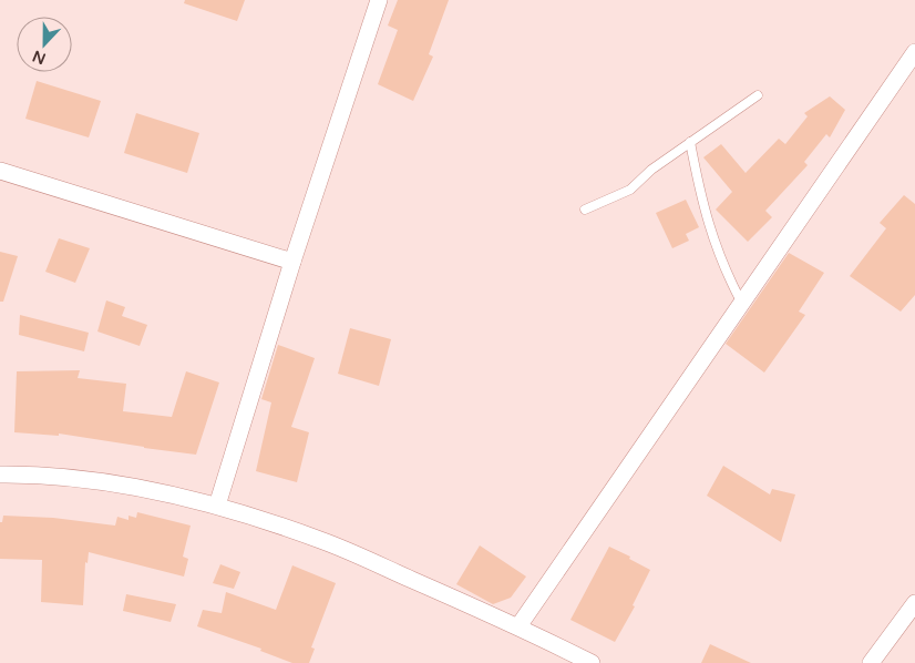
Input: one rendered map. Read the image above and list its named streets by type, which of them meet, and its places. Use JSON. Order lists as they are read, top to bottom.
{
  "north": "bottom"
}
